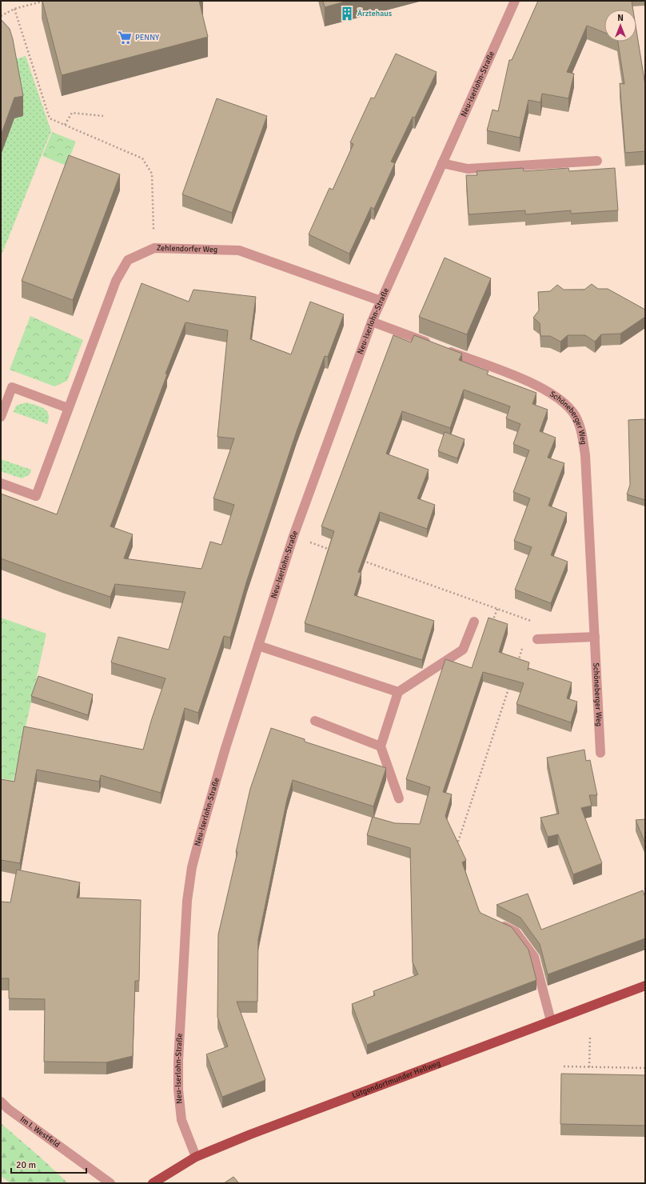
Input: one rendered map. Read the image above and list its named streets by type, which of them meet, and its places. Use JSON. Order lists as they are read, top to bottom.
{
  "streets": {
    "main road": ["Lütgendortmunder Hellweg"],
    "street": [
      "Neu-Iserlohn-Straße",
      "Zehlendorfer Weg",
      "Schöneberger Weg",
      "Im I. Westfeld"
    ]
  },
  "crossings": [
    ["Neu-Iserlohn-Straße", "Zehlendorfer Weg"],
    ["Neu-Iserlohn-Straße", "Schöneberger Weg"],
    ["Neu-Iserlohn-Straße", "Lütgendortmunder Hellweg"]
  ],
  "places": {
    "building": ["Ärztehaus"],
    "supermarket": ["PENNY"]
  },
  "scale_bar": "20 m",
  "north": "top"
}
